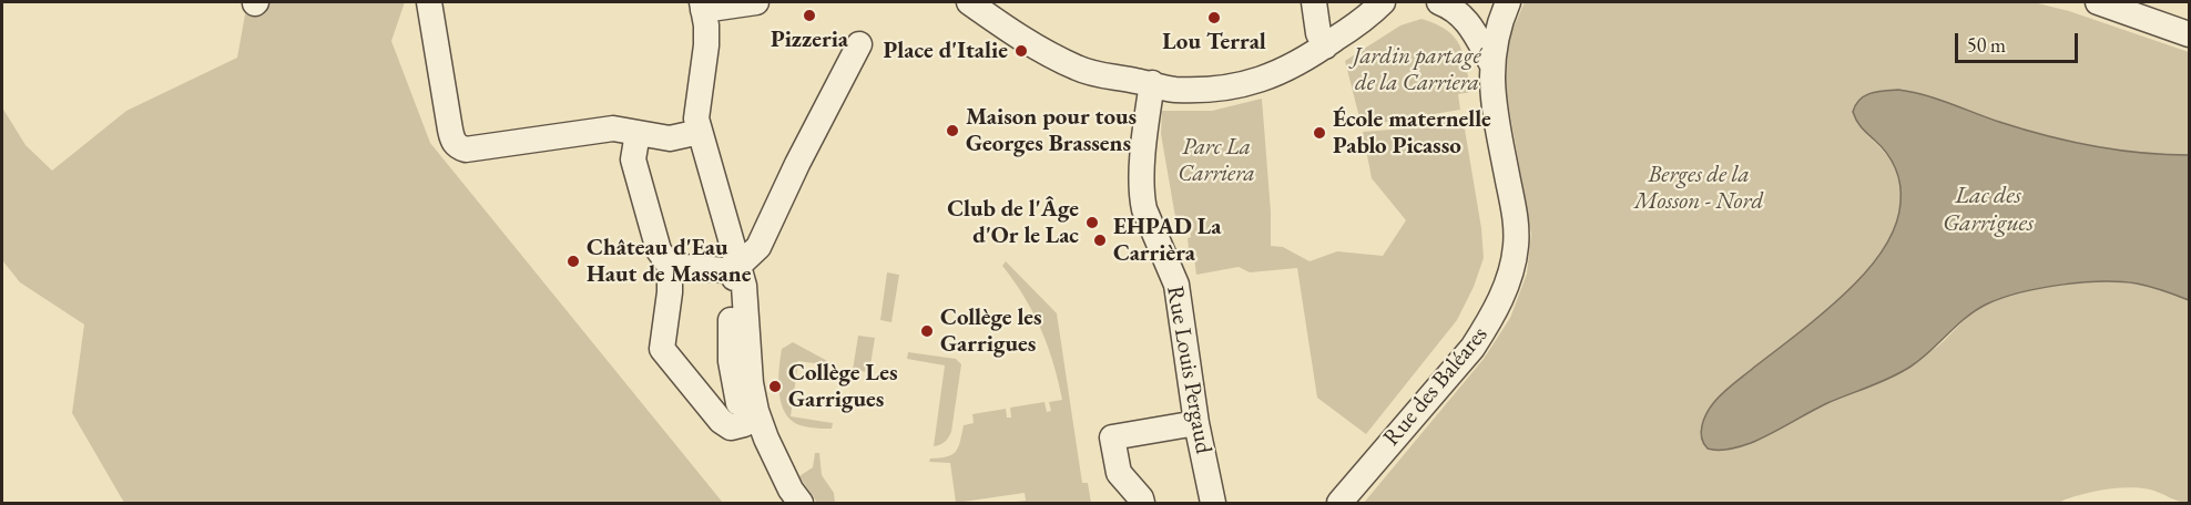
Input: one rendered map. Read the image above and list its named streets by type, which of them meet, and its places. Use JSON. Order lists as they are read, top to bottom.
{
  "streets": {
    "street": ["Rue Louis Pergaud", "Rue des Baléares"]
  },
  "water": ["Lac des Garrigues"],
  "parks": ["Jardin partagé de la Carriera", "Parc La Carriera", "Berges de la Mosson - Nord"],
  "places": [
    "Pizzeria",
    "Lou Terral",
    "Place d'Italie",
    "Maison pour tous Georges Brassens",
    "École maternelle Pablo Picasso",
    "Club de l'Âge d'Or le Lac",
    "EHPAD La Carrièra",
    "Château d'Eau Haut de Massane",
    "Collège les Garrigues",
    "Collège Les Garrigues"
  ],
  "scale_bar": "50 m"
}
